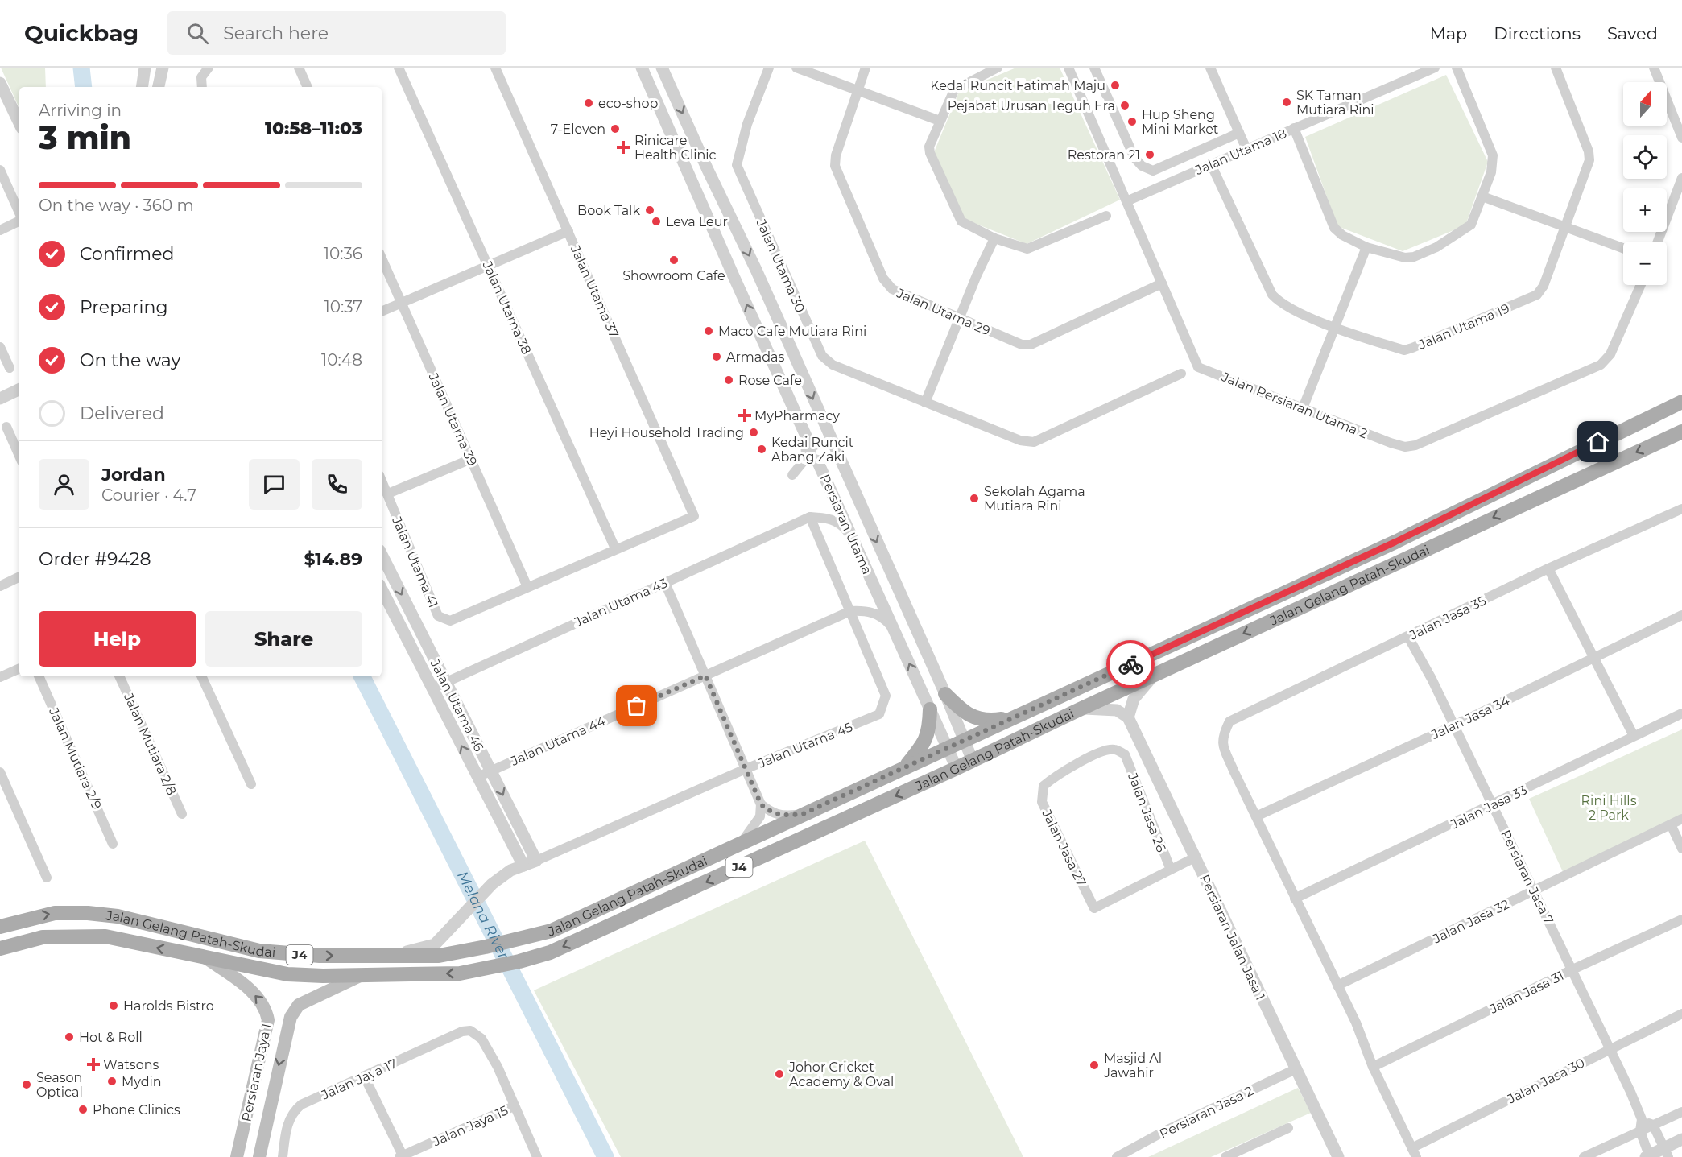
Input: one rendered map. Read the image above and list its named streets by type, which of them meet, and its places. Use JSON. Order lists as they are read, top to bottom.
{
  "streets": {
    "main road": ["Jalan Gelang Patah-Skudai", "J4", "Persiaran Jaya 1"],
    "street": [
      "Jalan Utama 18",
      "Jalan Utama 30",
      "Jalan Utama 37",
      "Jalan Utama 38",
      "Jalan Utama 29",
      "Jalan Utama 19",
      "Jalan Persiaran Utama 2",
      "Jalan Utama 39",
      "Persiaran Utama",
      "Jalan Utama 41",
      "Jalan Utama 43",
      "Jalan Jasa 35",
      "Jalan Utama 46",
      "Jalan Jasa 34",
      "Jalan Utama 44",
      "Jalan Mutiara 2/8",
      "Jalan Utama 45",
      "Jalan Mutiara 2/9",
      "Jalan Jasa 33",
      "Jalan Jasa 26",
      "Jalan Jasa 27",
      "Persiaran Jasa 7",
      "Jalan Jasa 32",
      "Persiaran Jalan Jasa 1",
      "Jalan Jasa 31",
      "Jalan Jaya 17",
      "Jalan Jasa 30",
      "Persiaran Jasa 2",
      "Jalan Jaya 15"
    ]
  },
  "crossings": [
    ["Jalan Utama 18", "Jalan Utama 19"],
    ["Jalan Utama 18", "Jalan Persiaran Utama 2"],
    ["Jalan Utama 37", "Jalan Utama 38"],
    ["Jalan Utama 29", "Jalan Persiaran Utama 2"],
    ["Jalan Utama 39", "Jalan Utama 41"],
    ["Persiaran Utama", "Jalan Gelang Patah-Skudai"],
    ["Jalan Gelang Patah-Skudai", "Persiaran Jaya 1"],
    ["Jalan Utama 43", "Jalan Utama 46"],
    ["Jalan Utama 43", "Jalan Utama 45"],
    ["Jalan Jasa 35", "Jalan Jasa 34"],
    ["Jalan Jasa 35", "Persiaran Jasa 7"],
    ["Jalan Utama 46", "Jalan Utama 44"],
    ["Jalan Utama 46", "Jalan Utama 45"],
    ["Jalan Jasa 34", "Persiaran Jasa 7"],
    ["Jalan Utama 44", "Jalan Utama 45"],
    ["Jalan Jasa 33", "Persiaran Jasa 7"],
    ["Jalan Jasa 26", "Jalan Jasa 27"],
    ["Persiaran Jasa 7", "Jalan Jasa 32"],
    ["Persiaran Jasa 7", "Jalan Jasa 31"],
    ["Persiaran Jasa 7", "Jalan Jasa 30"],
    ["Persiaran Jalan Jasa 1", "Persiaran Jasa 2"],
    ["Jalan Jaya 17", "Jalan Jaya 15"]
  ],
  "water": ["Melana River"],
  "parks": ["Rini Hills 2 Park"],
  "places": {
    "other": [
      "Kedai Runcit Fatimah Maju",
      "SK Taman Mutiara Rini",
      "eco-shop",
      "Pejabat Urusan Teguh Era",
      "Hup Sheng Mini Market",
      "7-Eleven",
      "Restoran 21",
      "Book Talk",
      "Leva Leur",
      "Showroom Cafe",
      "Maco Cafe Mutiara Rini",
      "Armadas",
      "Rose Cafe",
      "Heyi Household Trading",
      "Kedai Runcit Abang Zaki",
      "Sekolah Agama Mutiara Rini",
      "Harolds Bistro",
      "Hot & Roll",
      "Masjid Al Jawahir",
      "Johor Cricket Academy & Oval",
      "Mydin",
      "Season Optical",
      "Phone Clinics"
    ],
    "health": ["Rinicare Health Clinic", "MyPharmacy", "Watsons"]
  },
  "north": "top",
  "page": {
    "header": "Quickbag",
    "search": "Search here",
    "nav": ["Map", "Directions", "Saved"],
    "map_buttons": ["+", "−"],
    "heading": ["3 min", "Arriving in", "10:58–11:03"],
    "panel": [
      "Jordan",
      "Courier · 4.7",
      "Order #9428",
      "$14.89"
    ],
    "bar": "On the way · 360 m",
    "list": [
      ["Confirmed", "10:36"],
      ["Preparing", "10:37"],
      ["On the way", "10:48"],
      "Delivered"
    ],
    "buttons": ["Help", "Share"]
  }
}
